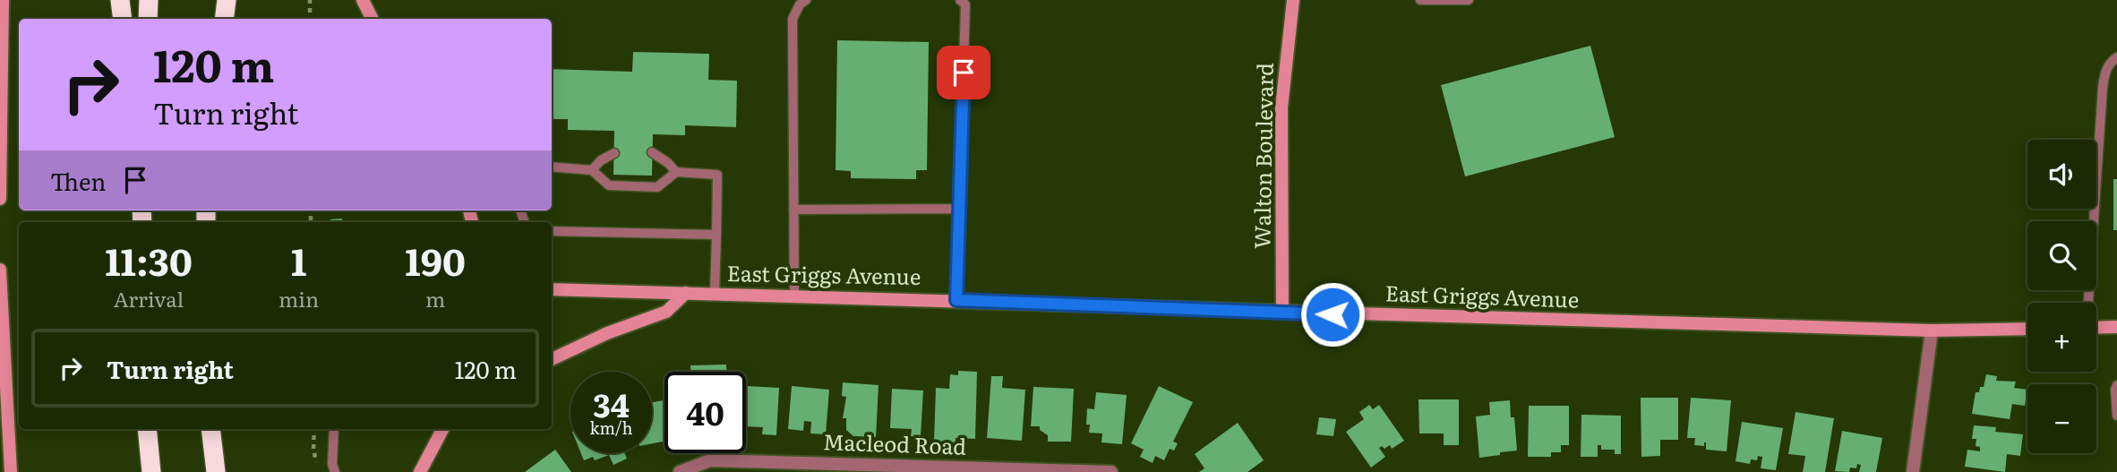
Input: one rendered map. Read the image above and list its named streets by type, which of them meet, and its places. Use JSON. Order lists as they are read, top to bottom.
{
  "streets": {
    "street": ["Walton Boulevard", "East Griggs Avenue", "Macleod Road"]
  },
  "crossings": [
    ["Walton Boulevard", "East Griggs Avenue"]
  ],
  "page": {
    "turn": ["120 m", "Turn right"],
    "map_buttons": ["+", "−"],
    "then": "Then",
    "eta": [
      "11:30",
      "Arrival",
      "1",
      "min",
      "190",
      "m"
    ],
    "list": [
      {
        "name": "Turn right",
        "value": "120 m"
      }
    ],
    "speed": "34 km/h",
    "limit": "40"
  }
}
